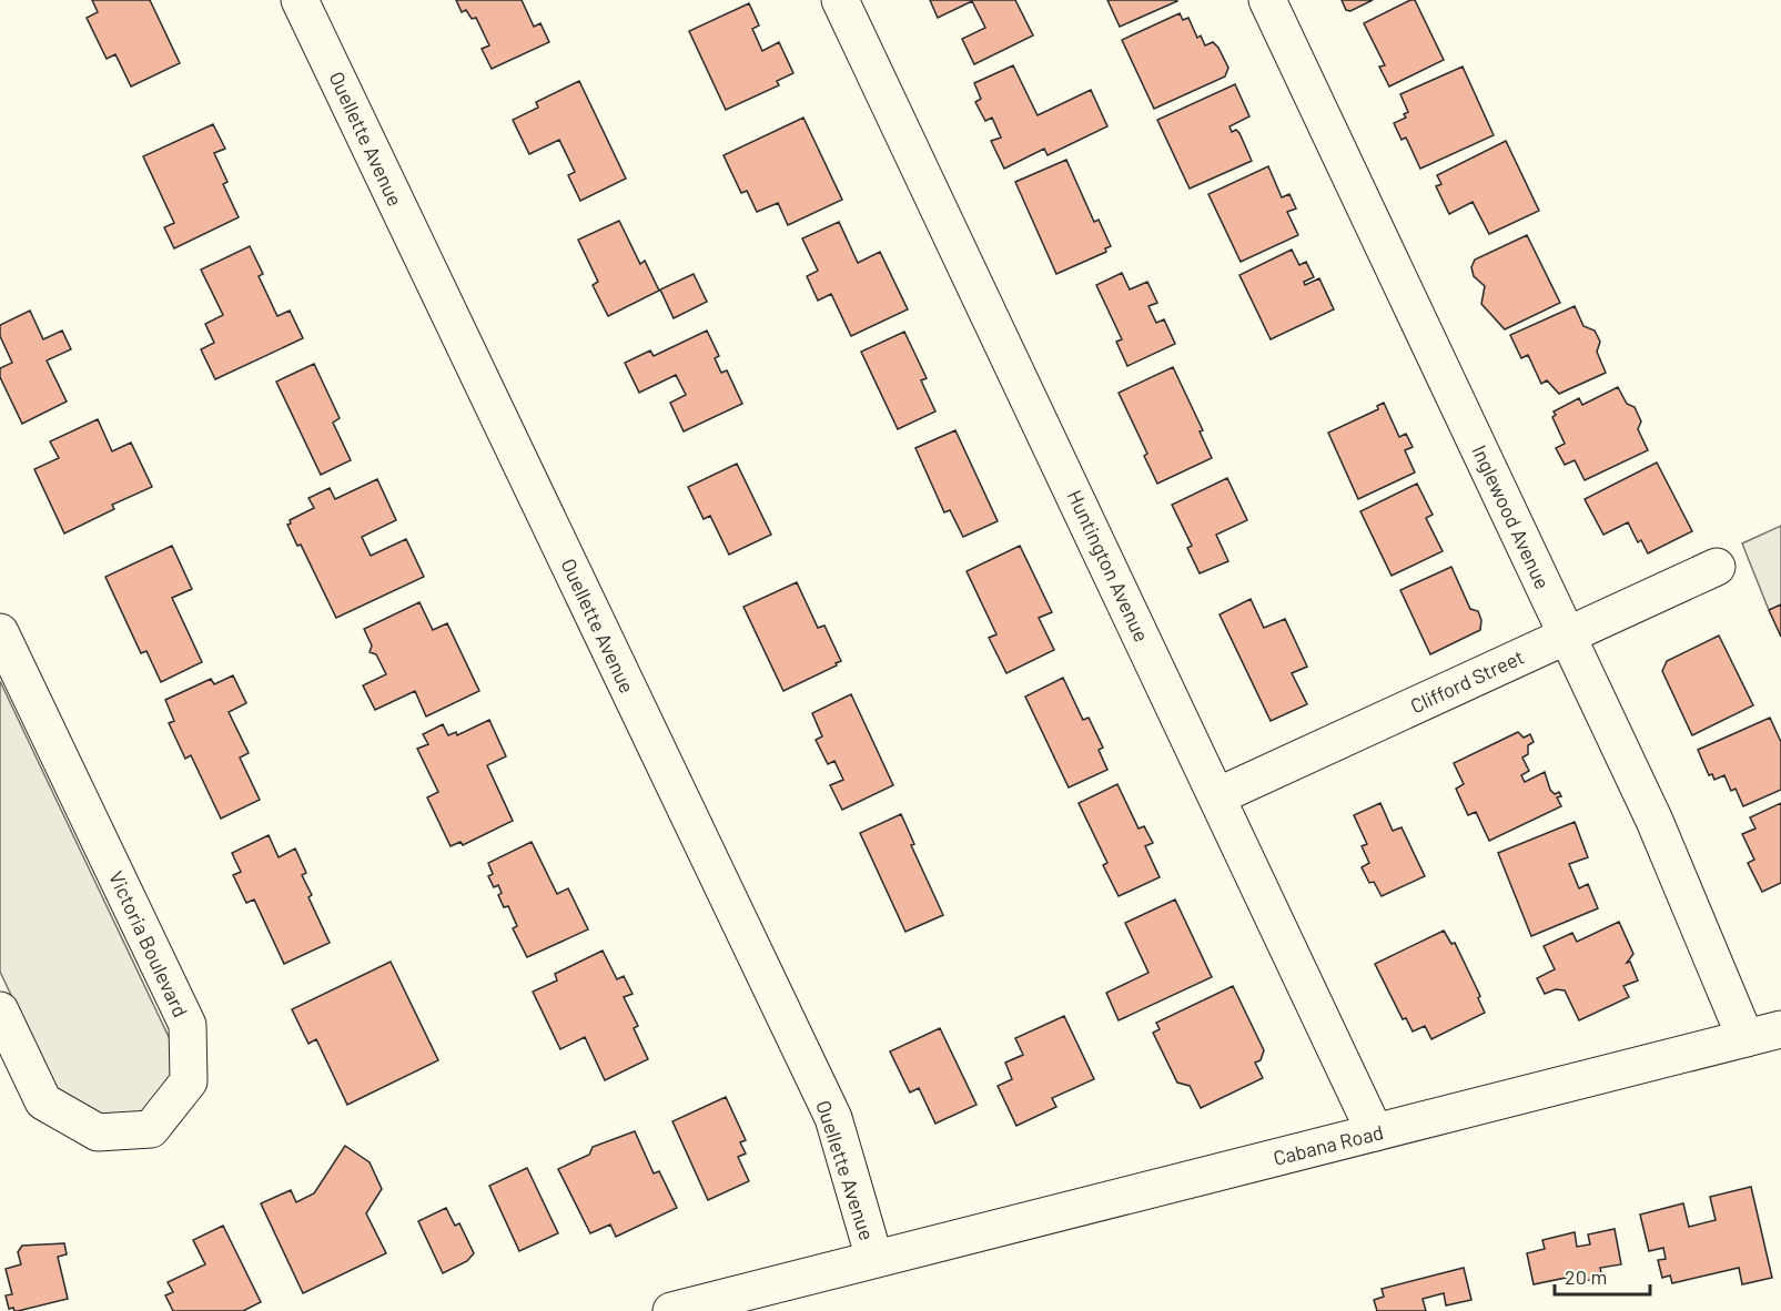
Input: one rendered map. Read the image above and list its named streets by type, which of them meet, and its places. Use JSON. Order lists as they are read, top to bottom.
{
  "streets": {
    "street": [
      "Ouellette Avenue",
      "Inglewood Avenue",
      "Huntington Avenue",
      "Clifford Street",
      "Victoria Boulevard",
      "Cabana Road"
    ]
  },
  "crossings": [
    ["Ouellette Avenue", "Cabana Road"],
    ["Inglewood Avenue", "Clifford Street"],
    ["Inglewood Avenue", "Cabana Road"],
    ["Huntington Avenue", "Clifford Street"],
    ["Huntington Avenue", "Cabana Road"]
  ],
  "scale_bar": "20 m"
}
